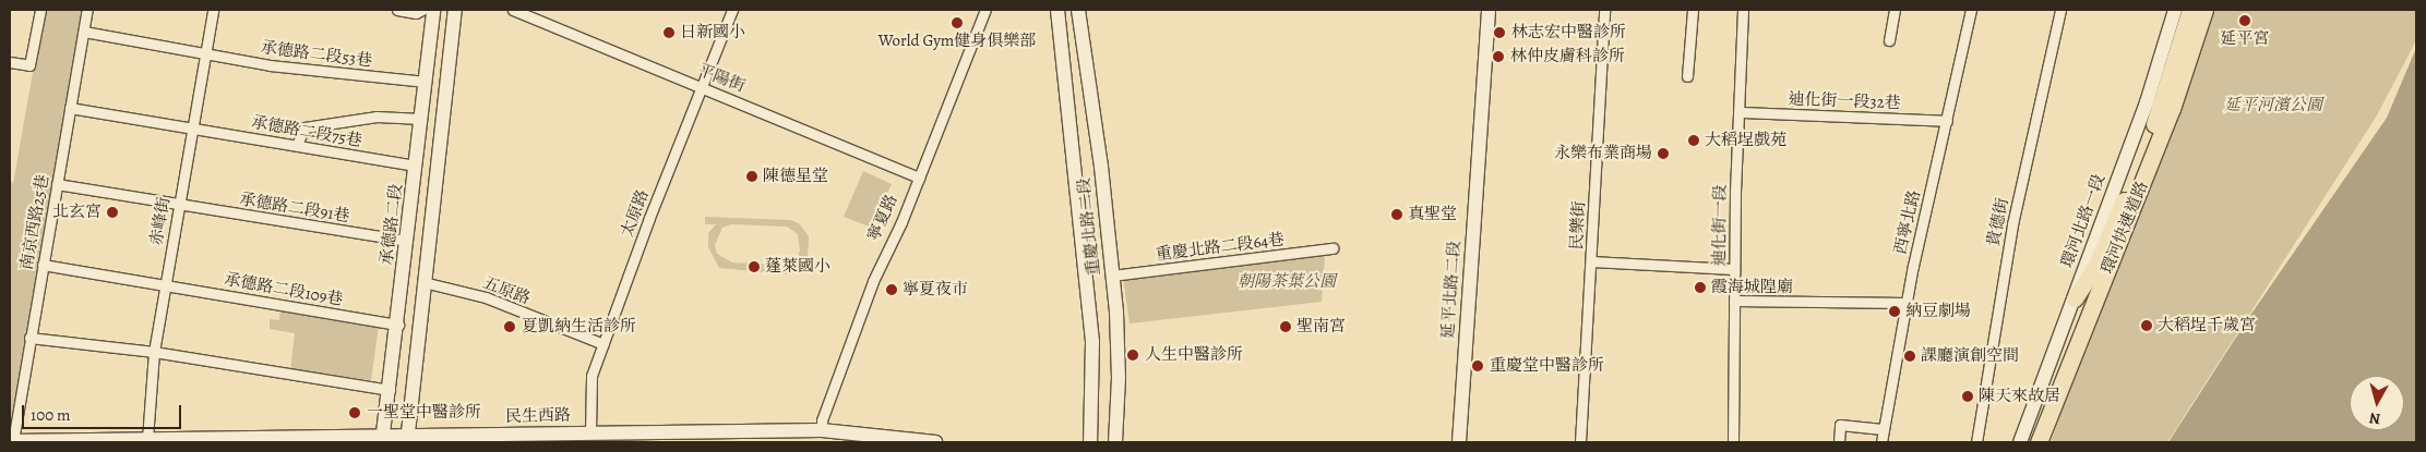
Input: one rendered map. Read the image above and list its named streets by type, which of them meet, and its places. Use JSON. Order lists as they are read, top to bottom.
{
  "streets": {
    "highway": ["環河快速道路"],
    "main road": [
      "環河北路一段",
      "承德路二段",
      "重慶北路二段",
      "延平北路二段",
      "民生西路"
    ],
    "street": [
      "承德路二段53巷",
      "平陽街",
      "迪化街一段32巷",
      "承德路二段75巷",
      "承德路二段91巷",
      "太原路",
      "寧夏路",
      "赤峰街",
      "南京西路25巷",
      "西寧北路",
      "貴德街",
      "民樂街",
      "迪化街一段",
      "重慶北路二段64巷",
      "承德路二段109巷",
      "五原路"
    ]
  },
  "crossings": [
    ["承德路二段53巷", "赤峰街"],
    ["承德路二段53巷", "南京西路25巷"],
    ["承德路二段53巷", "承德路二段"],
    ["平陽街", "太原路"],
    ["平陽街", "寧夏路"],
    ["迪化街一段32巷", "西寧北路"],
    ["迪化街一段32巷", "迪化街一段"],
    ["承德路二段75巷", "赤峰街"],
    ["承德路二段75巷", "南京西路25巷"],
    ["承德路二段75巷", "承德路二段"],
    ["承德路二段91巷", "赤峰街"],
    ["承德路二段91巷", "南京西路25巷"],
    ["承德路二段91巷", "承德路二段"],
    ["太原路", "五原路"],
    ["太原路", "民生西路"],
    ["寧夏路", "民生西路"],
    ["赤峰街", "承德路二段109巷"],
    ["赤峰街", "民生西路"],
    ["環河北路一段", "環河快速道路"],
    ["南京西路25巷", "承德路二段109巷"],
    ["南京西路25巷", "民生西路"],
    ["承德路二段", "承德路二段109巷"],
    ["承德路二段", "民生西路"],
    ["重慶北路二段", "重慶北路二段64巷"]
  ],
  "parks": ["延平河濱公園", "朝陽茶葉公園"],
  "places": [
    "延平宮",
    "World Gym健身俱樂部",
    "日新國小",
    "林志宏中醫診所",
    "林仲皮膚科診所",
    "大稻埕戲苑",
    "永樂布業商場",
    "陳德星堂",
    "北玄宮",
    "真聖堂",
    "蓬萊國小",
    "霞海城隍廟",
    "寧夏夜市",
    "納豆劇場",
    "大稻埕千歲宮",
    "夏凱納生活診所",
    "聖南宮",
    "人生中醫診所",
    "課廳演創空間",
    "重慶堂中醫診所",
    "陳天來故居",
    "一聖堂中醫診所"
  ],
  "scale_bar": "100 m",
  "north": "bottom"
}
